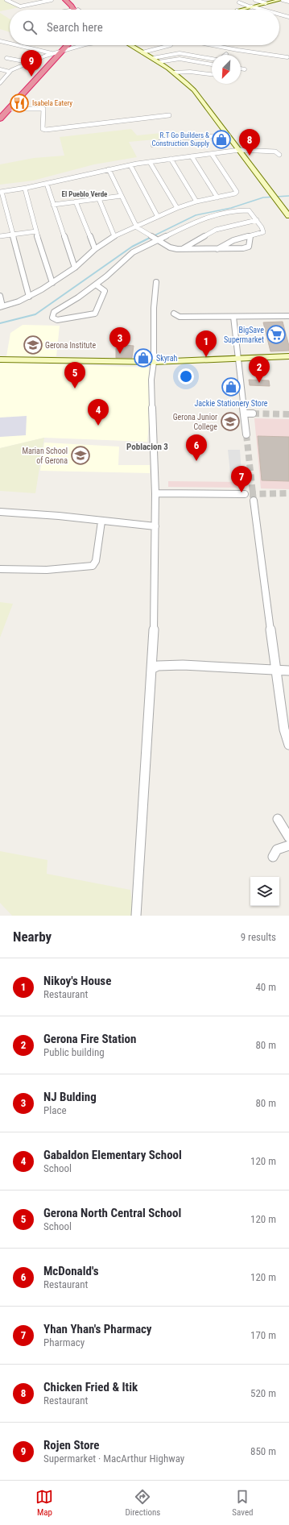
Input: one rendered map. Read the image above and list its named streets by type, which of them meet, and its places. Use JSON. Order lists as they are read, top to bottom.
{
  "districts": ["El Pueblo Verde", "Poblacion 3"],
  "places": {
    "restaurant": ["Isabela Eatery"],
    "shop": ["R.T Go Builders & Construction Supply", "Skyrah", "Jackie Stationery Store"],
    "supermarket": ["BigSave Supermarket"],
    "school or university": ["Gerona Institute", "Gerona Junior College", "Marian School of Gerona"]
  },
  "north": "bottom left",
  "page": {
    "search": "Search here",
    "pins": [
      "9",
      "8",
      "3",
      "1",
      "2",
      "5",
      "4",
      "6",
      "7"
    ],
    "heading": ["Nearby", "9 results"],
    "list": [
      {
        "mark": "1",
        "name": "Nikoy's House",
        "note": "Restaurant",
        "value": "40 m"
      },
      {
        "mark": "2",
        "name": "Gerona Fire Station",
        "note": "Public building",
        "value": "80 m"
      },
      {
        "mark": "3",
        "name": "NJ Bulding",
        "note": "Place",
        "value": "80 m"
      },
      {
        "mark": "4",
        "name": "Gabaldon Elementary School",
        "note": "School",
        "value": "120 m"
      },
      {
        "mark": "5",
        "name": "Gerona North Central School",
        "note": "School",
        "value": "120 m"
      },
      {
        "mark": "6",
        "name": "McDonald's",
        "note": "Restaurant",
        "value": "120 m"
      },
      {
        "mark": "7",
        "name": "Yhan Yhan's Pharmacy",
        "note": "Pharmacy",
        "value": "170 m"
      },
      {
        "mark": "8",
        "name": "Chicken Fried & Itik",
        "note": "Restaurant",
        "value": "520 m"
      },
      {
        "mark": "9",
        "name": "Rojen Store",
        "note": "Supermarket · MacArthur Highway",
        "value": "850 m"
      }
    ],
    "nav": ["Map", "Directions", "Saved"]
  }
}
